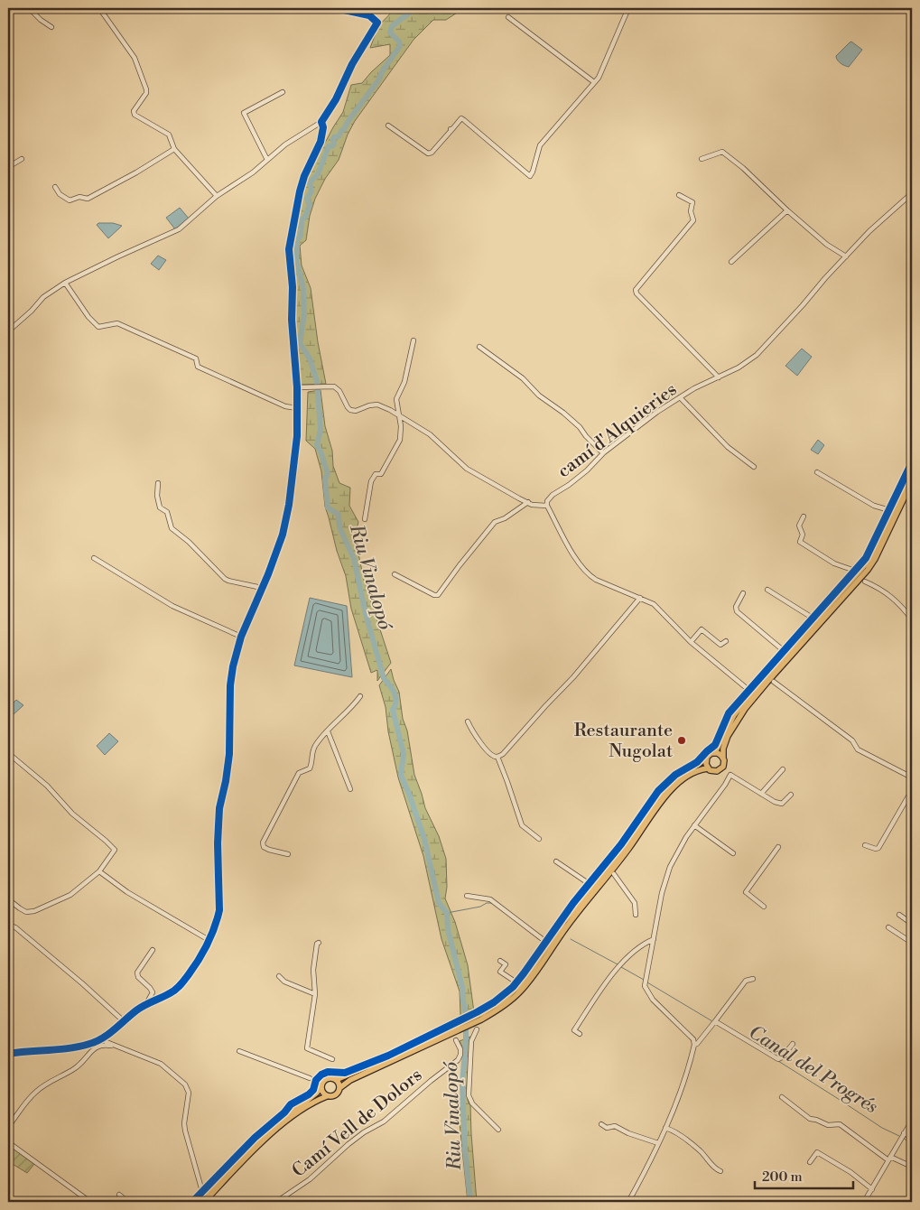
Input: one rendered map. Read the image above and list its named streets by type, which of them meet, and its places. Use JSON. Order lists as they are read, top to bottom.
{
  "streets": {
    "street": ["camí d'Alquieries", "Camí Vell de Dolors"]
  },
  "water": ["Riu Vinalopó", "Canal del Progrés"],
  "places": ["Restaurante Nugolat"],
  "scale_bar": "200 m"
}
